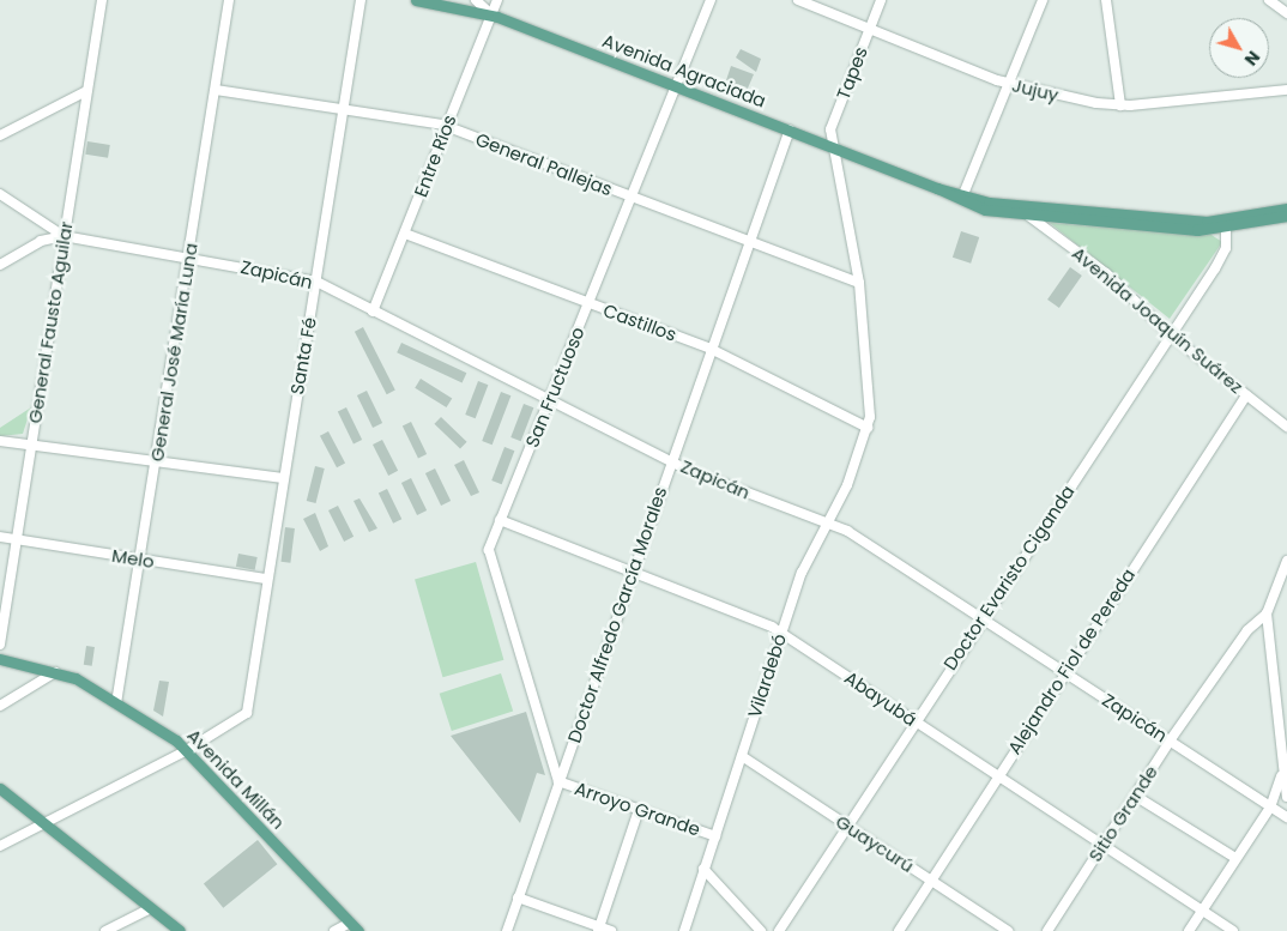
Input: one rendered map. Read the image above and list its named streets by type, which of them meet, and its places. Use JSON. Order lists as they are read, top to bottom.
{
  "streets": {
    "main road": ["Avenida Agraciada", "Avenida Millán"],
    "street": [
      "Tapes",
      "Jujuy",
      "Entre Ríos",
      "General Pallejas",
      "Zapicán",
      "Avenida Joaquín Suárez",
      "General Fausto Aguilar",
      "Castillos",
      "General José María Luna",
      "Santa Fé",
      "San Fructuoso",
      "Melo",
      "Doctor Evaristo Ciganda",
      "Doctor Alfredo García Morales",
      "Alejandro Fiol de Pereda",
      "Vilardebó",
      "Abayubá",
      "Arroyo Grande",
      "Sitio Grande",
      "Guaycurú"
    ]
  },
  "crossings": [
    ["Avenida Agraciada", "Tapes"],
    ["Avenida Agraciada", "Entre Ríos"],
    ["Avenida Agraciada", "Avenida Joaquín Suárez"],
    ["Avenida Agraciada", "San Fructuoso"],
    ["Avenida Agraciada", "Doctor Evaristo Ciganda"],
    ["Avenida Agraciada", "Doctor Alfredo García Morales"],
    ["Tapes", "Jujuy"],
    ["Tapes", "General Pallejas"],
    ["Tapes", "Vilardebó"],
    ["Entre Ríos", "General Pallejas"],
    ["Entre Ríos", "Zapicán"],
    ["Entre Ríos", "Castillos"],
    ["General Pallejas", "General José María Luna"],
    ["General Pallejas", "Santa Fé"],
    ["General Pallejas", "San Fructuoso"],
    ["General Pallejas", "Doctor Alfredo García Morales"],
    ["General Pallejas", "Vilardebó"],
    ["Zapicán", "General Fausto Aguilar"],
    ["Zapicán", "General José María Luna"],
    ["Zapicán", "Santa Fé"],
    ["Zapicán", "San Fructuoso"],
    ["Zapicán", "Doctor Evaristo Ciganda"],
    ["Zapicán", "Doctor Alfredo García Morales"],
    ["Zapicán", "Alejandro Fiol de Pereda"],
    ["Zapicán", "Vilardebó"],
    ["Zapicán", "Sitio Grande"],
    ["Avenida Joaquín Suárez", "Doctor Evaristo Ciganda"],
    ["Avenida Joaquín Suárez", "Alejandro Fiol de Pereda"],
    ["General Fausto Aguilar", "Melo"],
    ["Castillos", "San Fructuoso"],
    ["Castillos", "Doctor Alfredo García Morales"],
    ["Castillos", "Vilardebó"],
    ["General José María Luna", "Melo"],
    ["General José María Luna", "Avenida Millán"],
    ["Santa Fé", "Melo"],
    ["Santa Fé", "Avenida Millán"],
    ["San Fructuoso", "Doctor Alfredo García Morales"],
    ["San Fructuoso", "Abayubá"],
    ["San Fructuoso", "Arroyo Grande"],
    ["Doctor Evaristo Ciganda", "Abayubá"],
    ["Doctor Evaristo Ciganda", "Guaycurú"],
    ["Doctor Alfredo García Morales", "Abayubá"],
    ["Doctor Alfredo García Morales", "Arroyo Grande"],
    ["Alejandro Fiol de Pereda", "Abayubá"],
    ["Alejandro Fiol de Pereda", "Guaycurú"],
    ["Vilardebó", "Abayubá"],
    ["Vilardebó", "Arroyo Grande"],
    ["Vilardebó", "Guaycurú"],
    ["Abayubá", "Sitio Grande"]
  ],
  "north": "bottom right"
}
